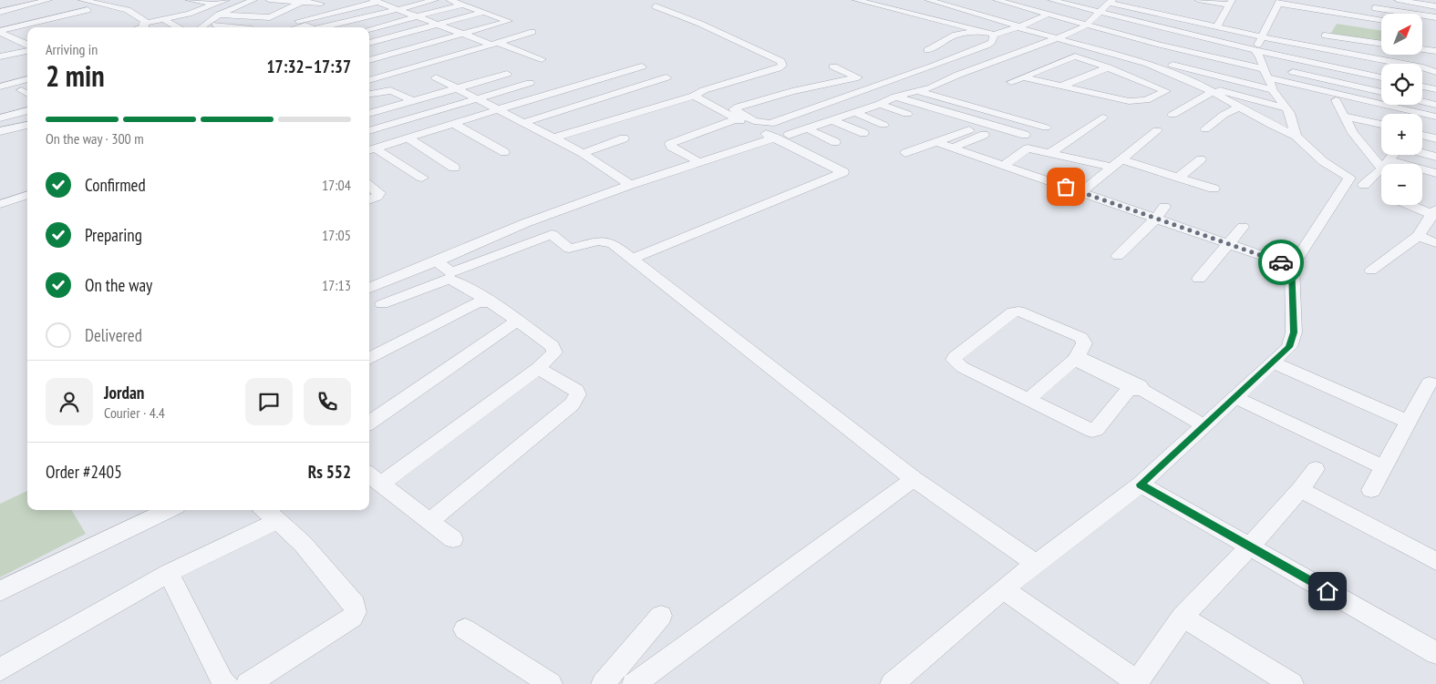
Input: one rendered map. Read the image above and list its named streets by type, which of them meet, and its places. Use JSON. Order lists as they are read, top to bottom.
{
  "north": "top right",
  "page": {
    "map_buttons": ["+", "−"],
    "heading": ["2 min", "Arriving in", "17:32–17:37"],
    "panel": [
      "Jordan",
      "Courier · 4.4",
      "Order #2405",
      "Rs 552"
    ],
    "bar": "On the way · 300 m",
    "list": [
      ["Confirmed", "17:04"],
      ["Preparing", "17:05"],
      ["On the way", "17:13"],
      "Delivered"
    ]
  }
}
